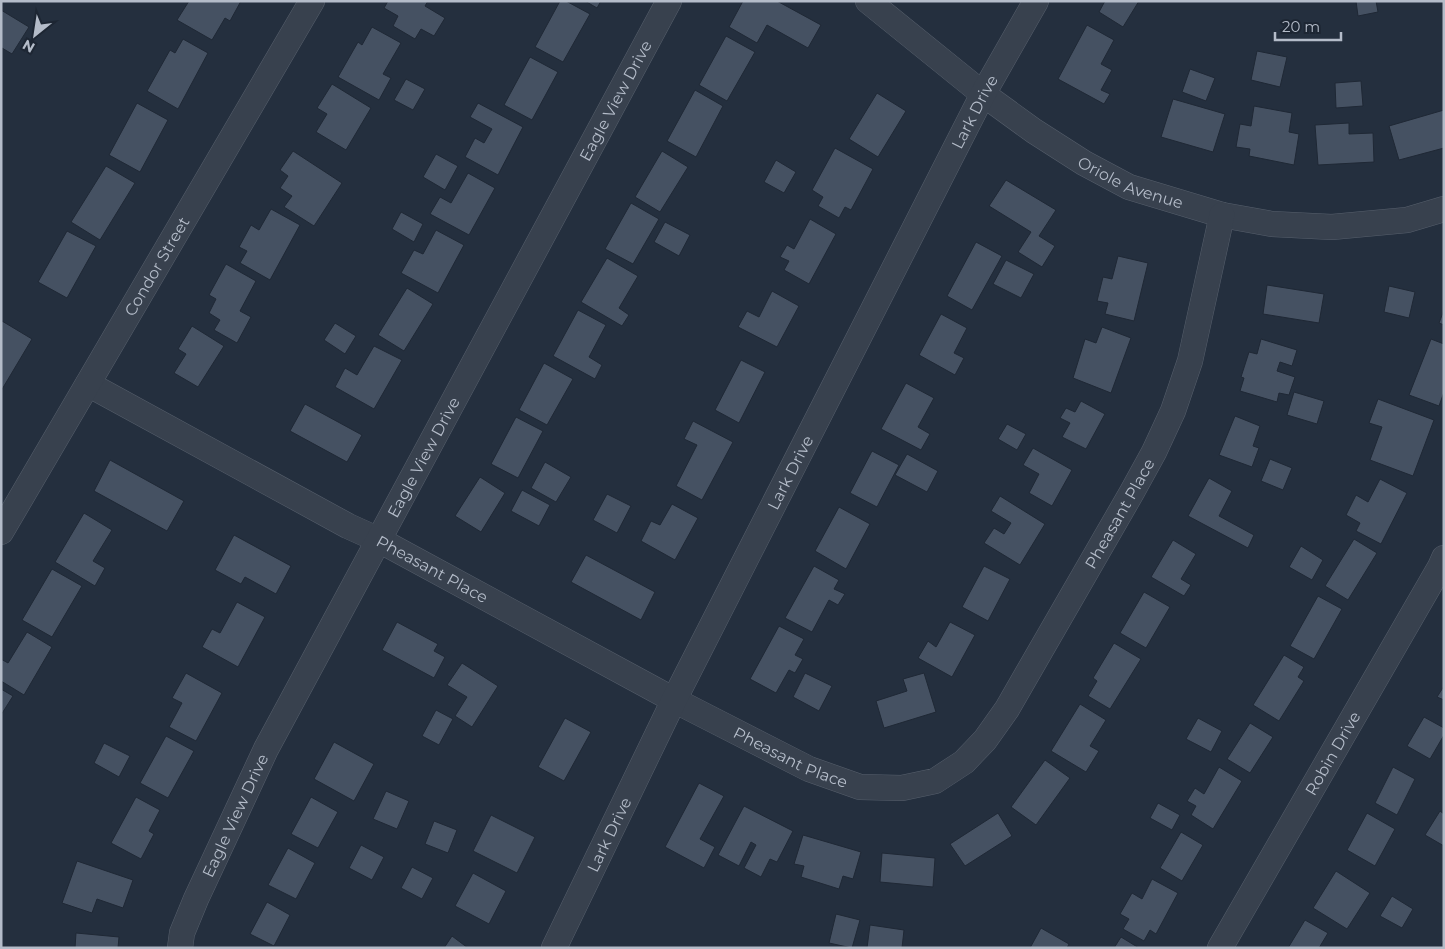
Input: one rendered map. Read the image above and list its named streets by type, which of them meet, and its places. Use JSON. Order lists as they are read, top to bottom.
{
  "streets": {
    "street": [
      "Eagle View Drive",
      "Lark Drive",
      "Oriole Avenue",
      "Condor Street",
      "Pheasant Place",
      "Robin Drive"
    ]
  },
  "crossings": [
    ["Eagle View Drive", "Pheasant Place"],
    ["Lark Drive", "Oriole Avenue"],
    ["Lark Drive", "Pheasant Place"],
    ["Oriole Avenue", "Pheasant Place"],
    ["Condor Street", "Pheasant Place"]
  ],
  "scale_bar": "20 m",
  "north": "bottom left"
}
